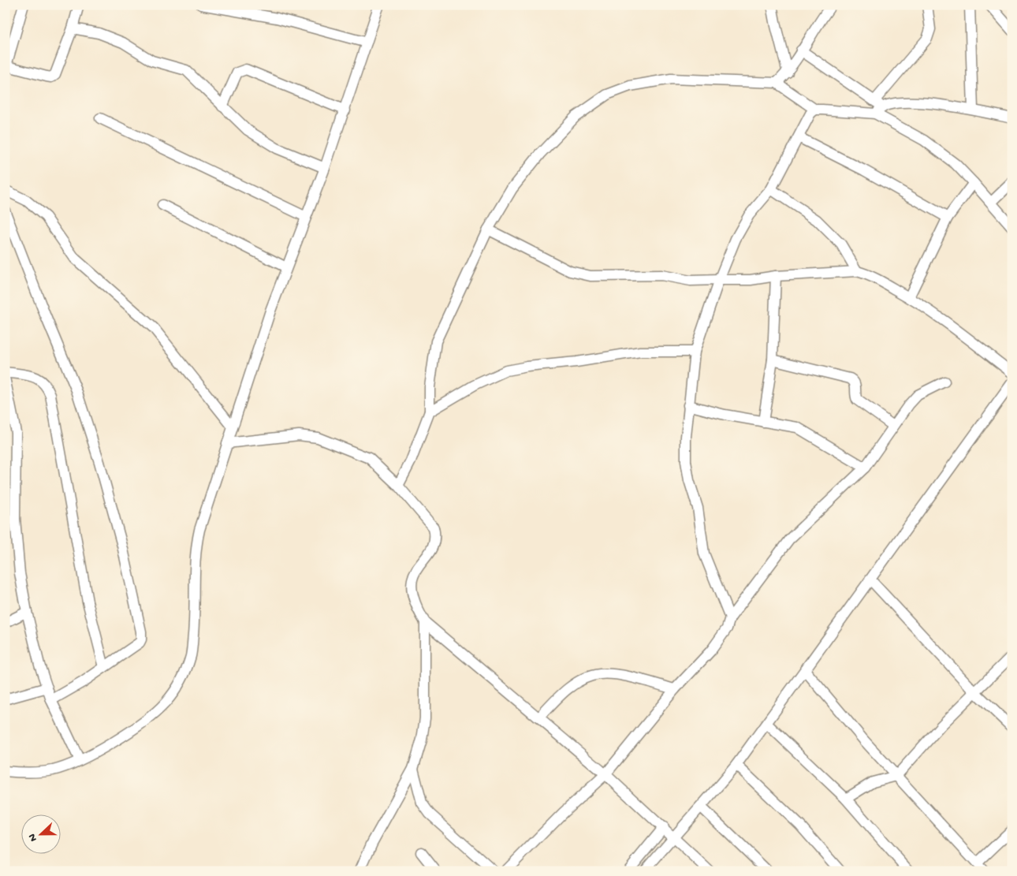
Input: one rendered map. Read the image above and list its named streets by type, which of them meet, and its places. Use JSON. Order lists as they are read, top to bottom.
{
  "north": "left"
}
